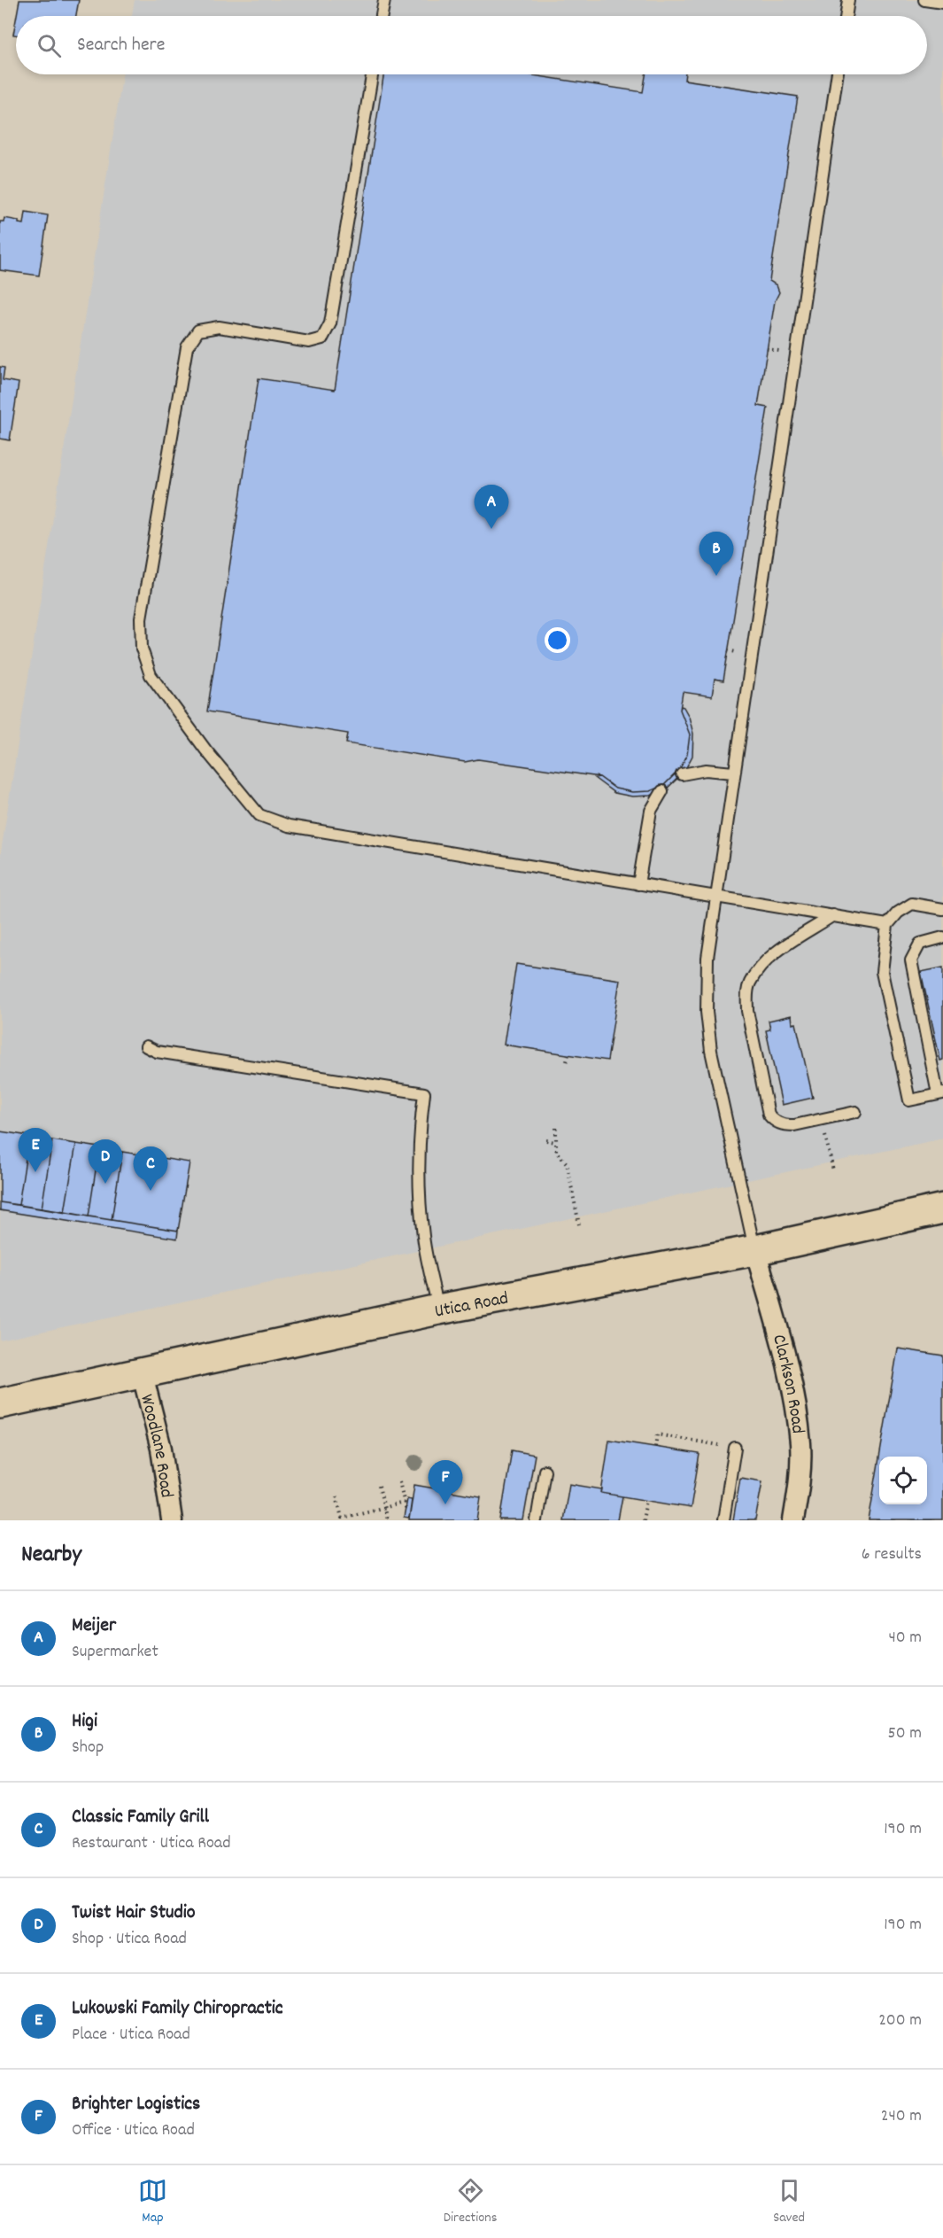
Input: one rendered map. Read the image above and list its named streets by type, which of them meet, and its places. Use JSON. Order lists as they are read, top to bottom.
{
  "streets": {
    "main road": ["Utica Road"],
    "street": ["Clarkson Road", "Woodlane Road"]
  },
  "crossings": [
    ["Utica Road", "Clarkson Road"],
    ["Utica Road", "Woodlane Road"]
  ],
  "page": {
    "search": "Search here",
    "pins": [
      "A",
      "B",
      "E",
      "D",
      "C",
      "F"
    ],
    "heading": ["Nearby", "6 results"],
    "list": [
      {
        "mark": "A",
        "name": "Meijer",
        "note": "Supermarket",
        "value": "40 m"
      },
      {
        "mark": "B",
        "name": "Higi",
        "note": "Shop",
        "value": "50 m"
      },
      {
        "mark": "C",
        "name": "Classic Family Grill",
        "note": "Restaurant · Utica Road",
        "value": "190 m"
      },
      {
        "mark": "D",
        "name": "Twist Hair Studio",
        "note": "Shop · Utica Road",
        "value": "190 m"
      },
      {
        "mark": "E",
        "name": "Lukowski Family Chiropractic",
        "note": "Place · Utica Road",
        "value": "200 m"
      },
      {
        "mark": "F",
        "name": "Brighter Logistics",
        "note": "Office · Utica Road",
        "value": "240 m"
      }
    ],
    "nav": ["Map", "Directions", "Saved"]
  }
}
